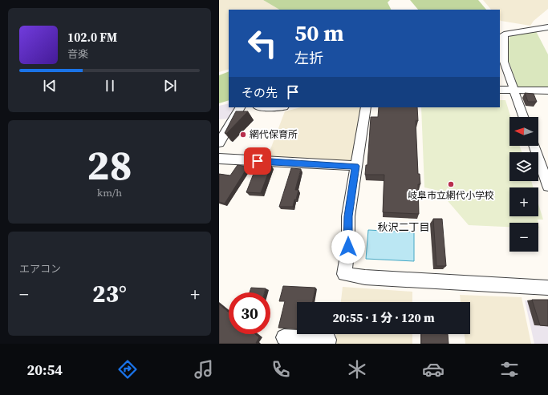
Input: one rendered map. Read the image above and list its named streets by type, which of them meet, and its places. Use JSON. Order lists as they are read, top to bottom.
{
  "districts": ["秋沢二丁目"],
  "places": ["網代保育所", "岐阜市立網代小学校"],
  "north": "left",
  "page": {
    "turn": ["50 m", "左折"],
    "song": ["102.0 FM", "音楽"],
    "then": "その先",
    "map_buttons": ["+", "−"],
    "tile": [
      ["28", "km/h"],
      "エアコン"
    ],
    "heat": ["−", "23°", "+"],
    "limit": "30",
    "trip": "20:55 · 1 分 · 120 m",
    "tabs": "20:54"
  }
}
